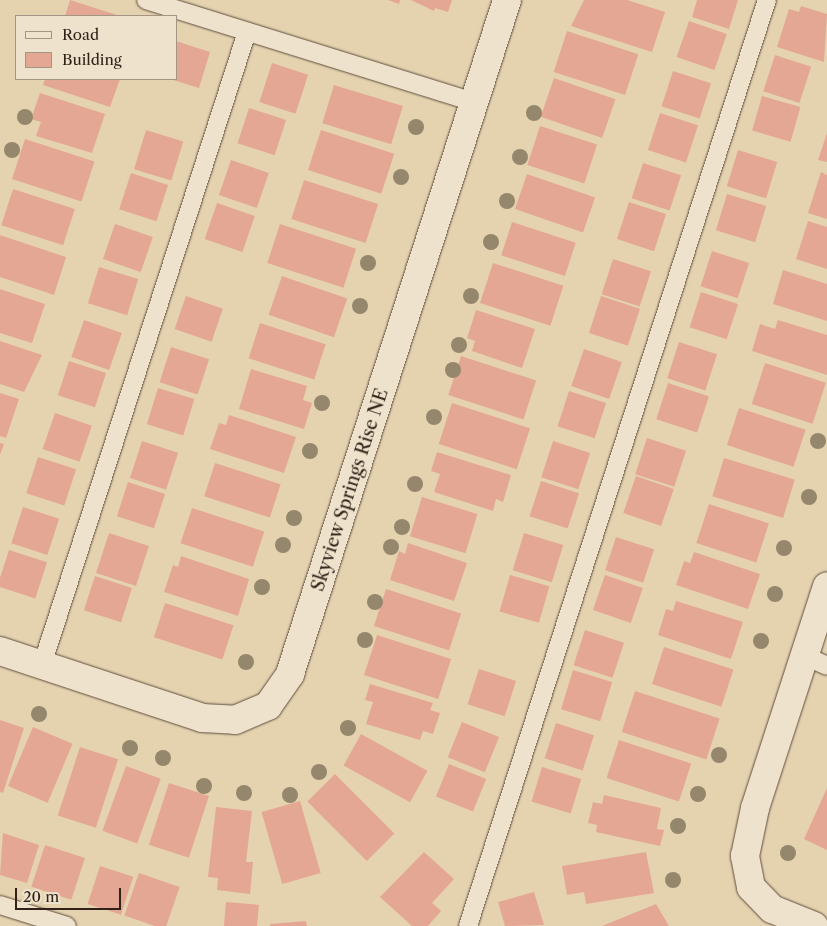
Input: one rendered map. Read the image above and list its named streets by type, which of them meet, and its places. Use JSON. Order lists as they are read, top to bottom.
{
  "streets": {
    "street": ["Skyview Springs Rise NE"]
  },
  "legend": ["Road", "Building"],
  "scale_bar": "20 m"
}
